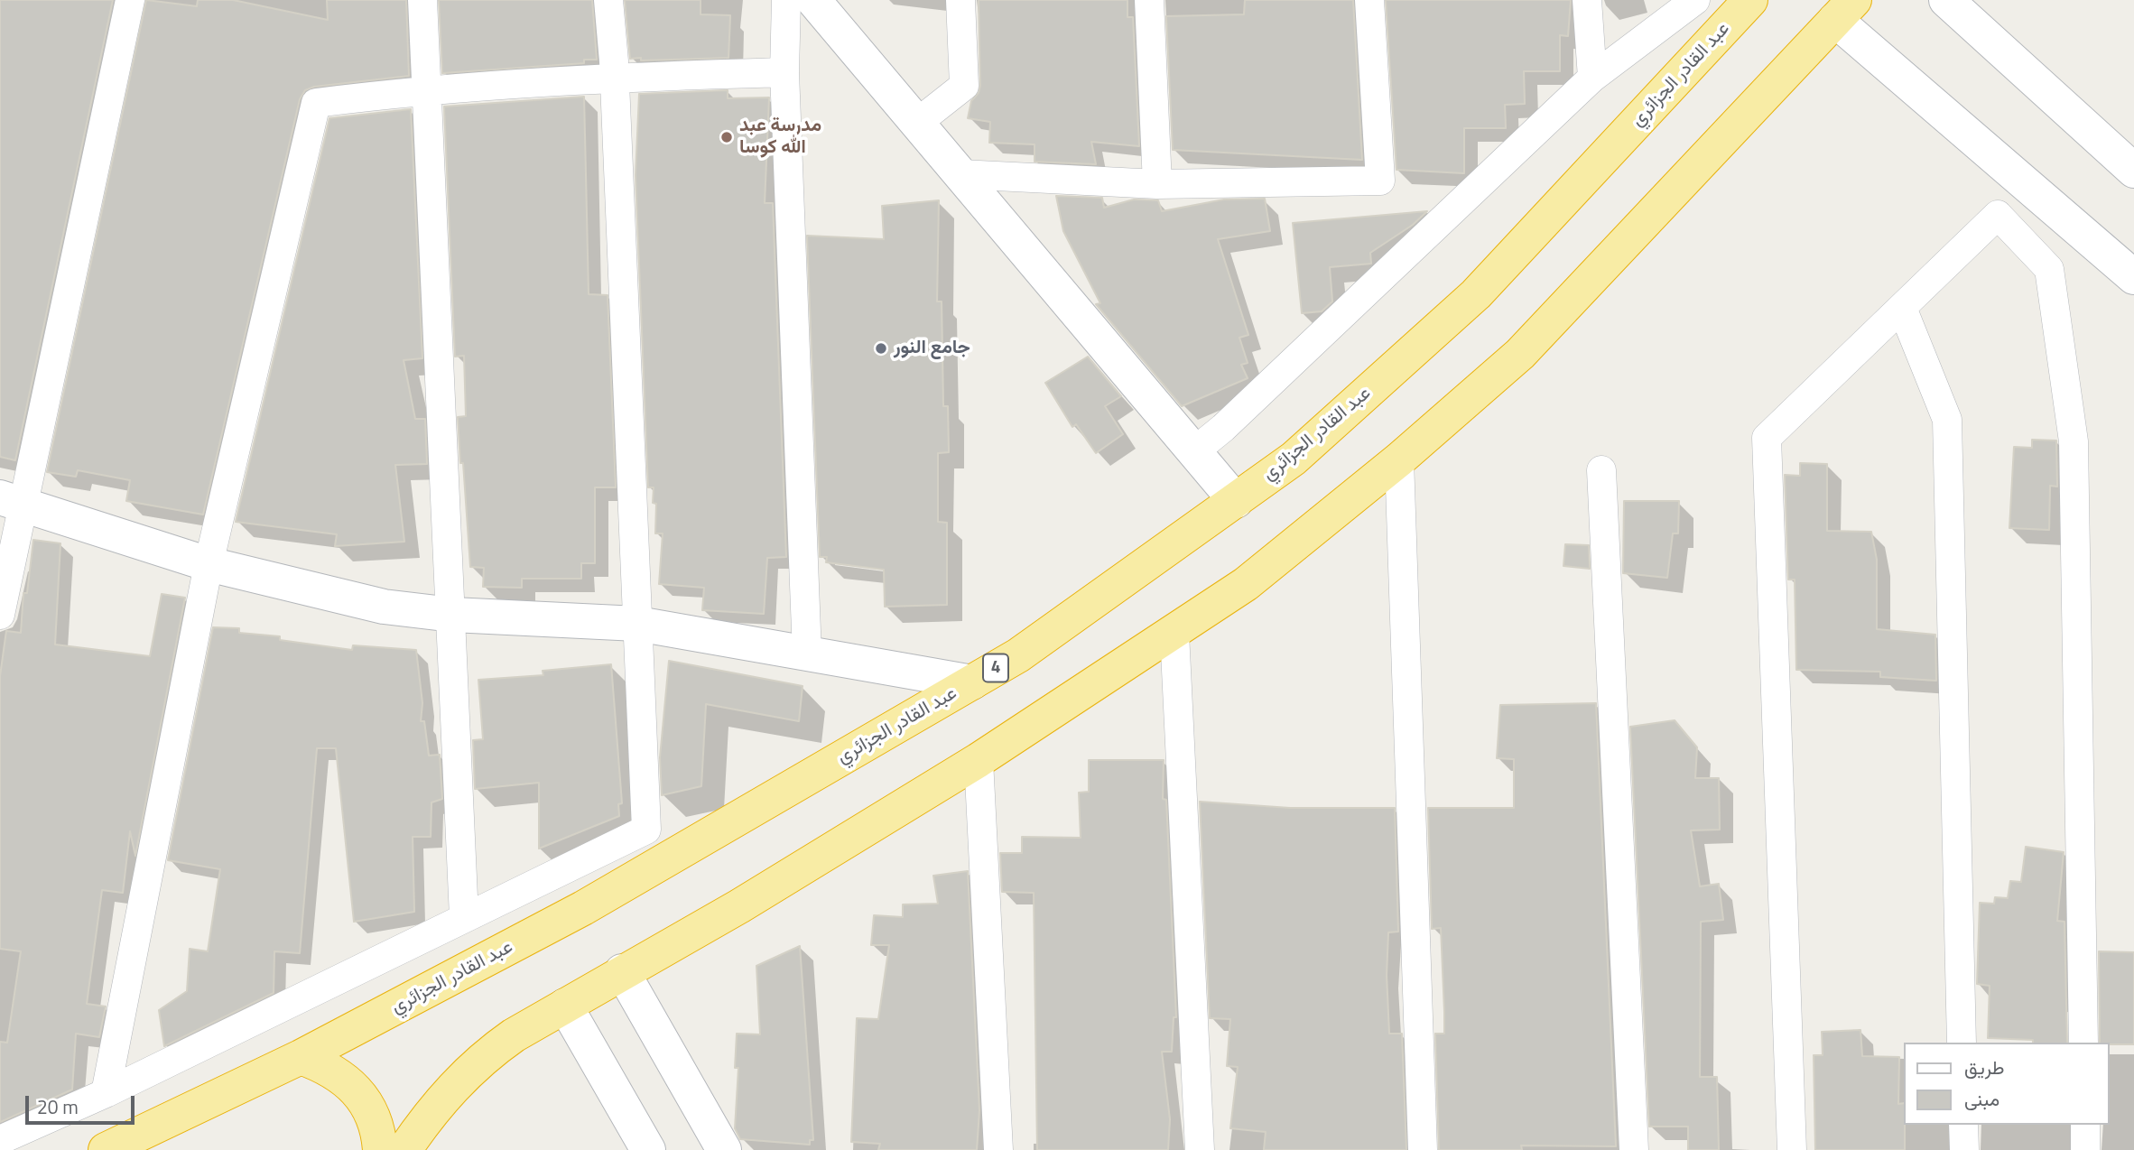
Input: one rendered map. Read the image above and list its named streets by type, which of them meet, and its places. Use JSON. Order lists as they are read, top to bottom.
{
  "streets": {
    "highway": ["عبد القادر الجزائري", "4"]
  },
  "places": ["مدرسة عبد الله كوسا", "جامع النور"],
  "legend": ["طريق", "مبنى"],
  "scale_bar": "20 m"
}
